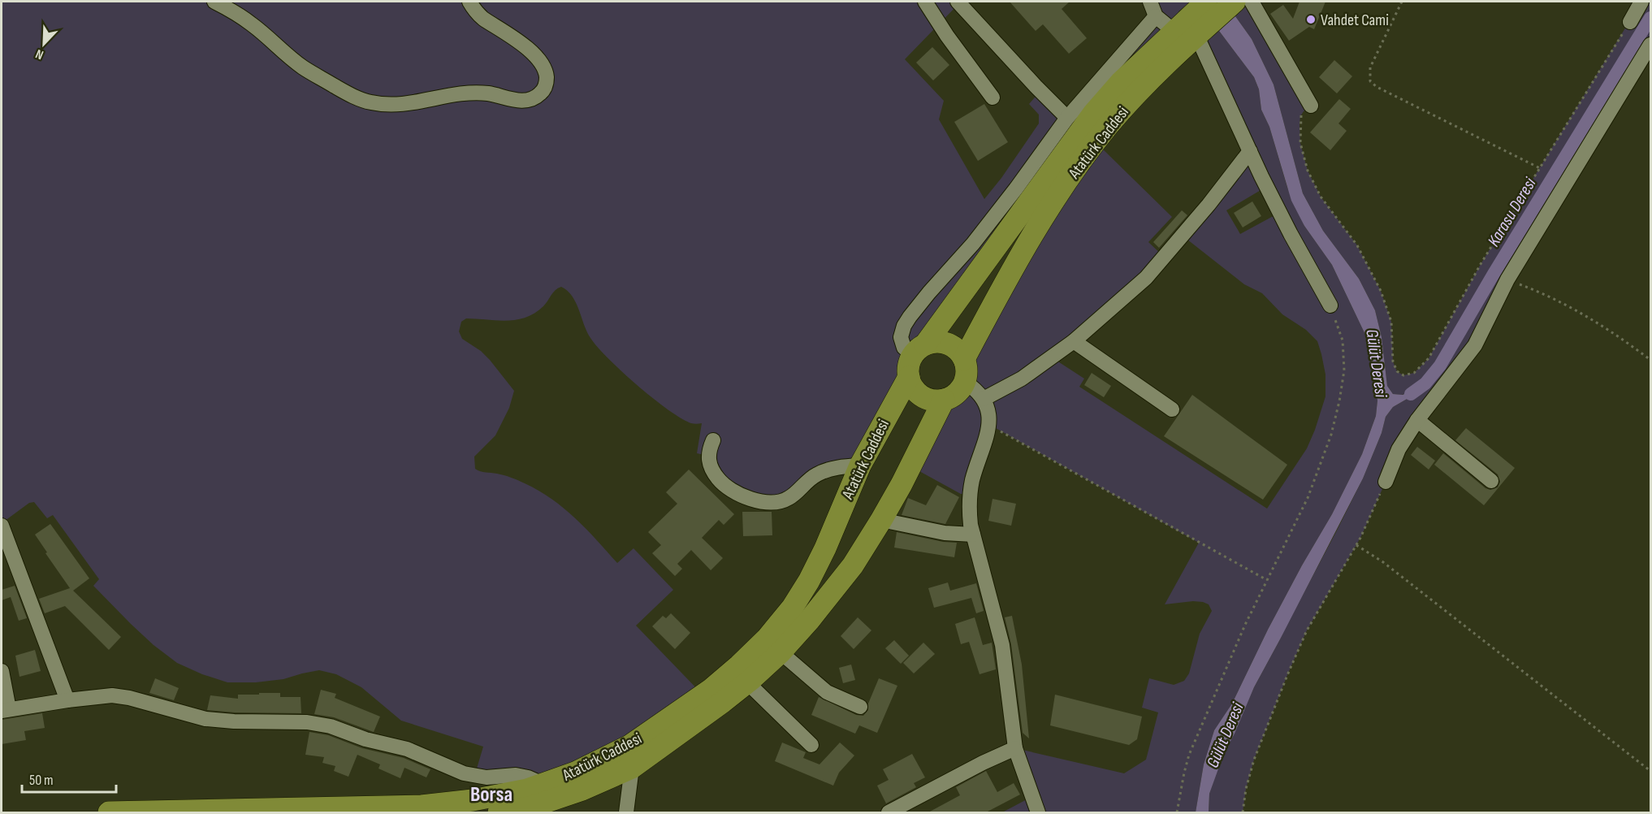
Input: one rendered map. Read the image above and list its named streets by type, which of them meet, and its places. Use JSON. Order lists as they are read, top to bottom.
{
  "streets": {
    "highway": ["Atatürk Caddesi"]
  },
  "districts": ["Borsa"],
  "water": ["Karasu Deresi", "Gülüt Deresi"],
  "places": ["Vahdet Cami"],
  "scale_bar": "50 m",
  "north": "bottom left"
}
